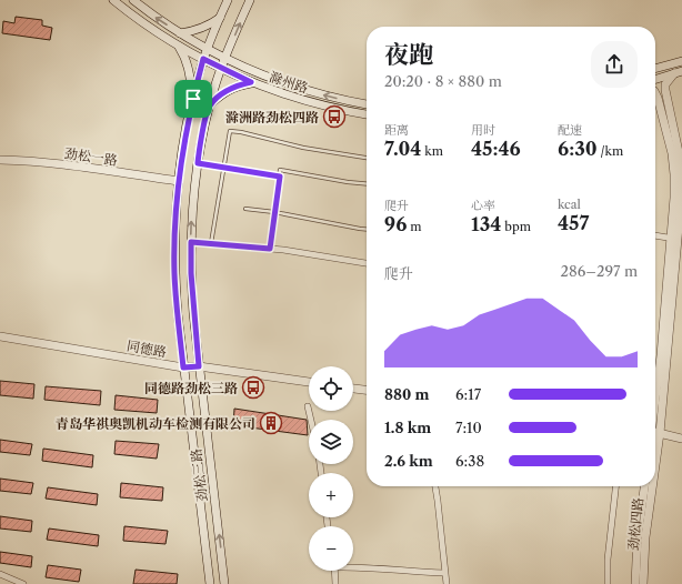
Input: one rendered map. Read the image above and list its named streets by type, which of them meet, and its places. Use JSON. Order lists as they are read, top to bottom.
{
  "streets": {
    "main road": [
      "滁州路",
      "劲松一路",
      "同德路",
      "劲松三路",
      "劲松四路"
    ]
  },
  "crossings": [
    ["滁州路", "劲松三路"],
    ["劲松一路", "劲松三路"],
    ["同德路", "劲松三路"]
  ],
  "places": {
    "bus stop": ["滁洲路劲松四路", "同德路劲松三路"],
    "building": ["青岛华祺奥凯机动车检测有限公司"]
  },
  "page": {
    "heading": ["夜跑", "20:20 · 8 × 880 m"],
    "stats": [
      ["距离", "7.04 km"],
      ["用时", "45:46"],
      ["配速", "6:30 /km"],
      ["爬升", "96 m"],
      ["心率", "134 bpm"],
      ["kcal", "457"]
    ],
    "chart": ["爬升", "286–297 m"],
    "map_buttons": ["+", "−"],
    "list": [
      {
        "name": "880 m",
        "note": "6:17"
      },
      {
        "name": "1.8 km",
        "note": "7:10"
      },
      {
        "name": "2.6 km",
        "note": "6:38"
      }
    ]
  }
}
